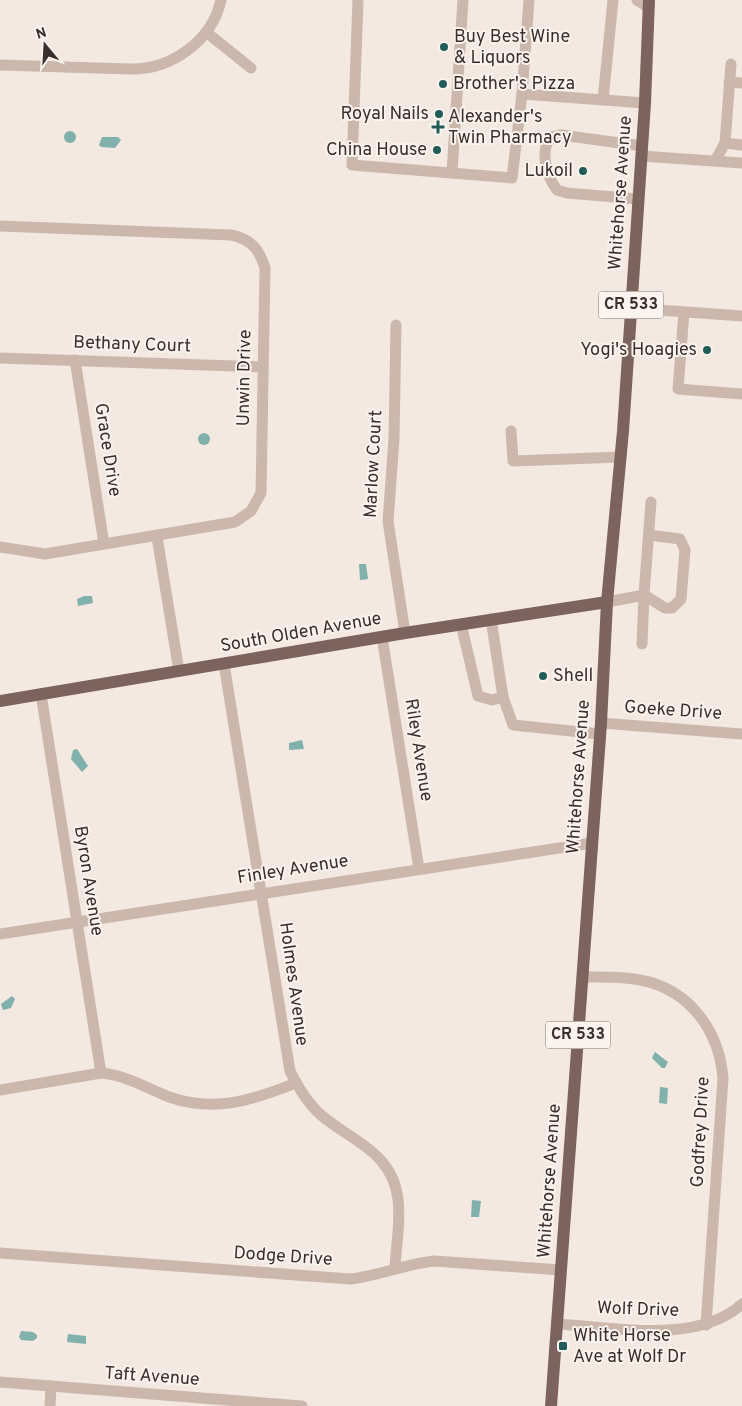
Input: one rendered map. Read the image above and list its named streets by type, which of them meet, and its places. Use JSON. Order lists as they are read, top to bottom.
{
  "streets": {
    "main road": ["Whitehorse Avenue", "CR 533", "South Olden Avenue"],
    "street": [
      "Bethany Court",
      "Unwin Drive",
      "Grace Drive",
      "Marlow Court",
      "Goeke Drive",
      "Riley Avenue",
      "Finley Avenue",
      "Byron Avenue",
      "Holmes Avenue",
      "Godfrey Drive",
      "Dodge Drive",
      "Wolf Drive",
      "Taft Avenue"
    ]
  },
  "crossings": [
    ["Whitehorse Avenue", "South Olden Avenue"],
    ["Whitehorse Avenue", "Goeke Drive"],
    ["Whitehorse Avenue", "Finley Avenue"],
    ["Whitehorse Avenue", "Godfrey Drive"],
    ["Whitehorse Avenue", "Dodge Drive"],
    ["Whitehorse Avenue", "Wolf Drive"],
    ["Bethany Court", "Unwin Drive"],
    ["Bethany Court", "Grace Drive"],
    ["Unwin Drive", "Grace Drive"],
    ["Marlow Court", "South Olden Avenue"],
    ["South Olden Avenue", "Riley Avenue"],
    ["South Olden Avenue", "Byron Avenue"],
    ["South Olden Avenue", "Holmes Avenue"],
    ["Riley Avenue", "Finley Avenue"],
    ["Finley Avenue", "Byron Avenue"],
    ["Finley Avenue", "Holmes Avenue"],
    ["Holmes Avenue", "Dodge Drive"],
    ["Godfrey Drive", "Wolf Drive"]
  ],
  "places": {
    "other": [
      "Buy Best Wine & Liquors",
      "Brother's Pizza",
      "Royal Nails",
      "China House",
      "Lukoil",
      "Yogi's Hoagies",
      "Shell"
    ],
    "health": ["Alexander's Twin Pharmacy"],
    "transit": ["White Horse Ave at Wolf Dr"]
  },
  "north": "top"
}
